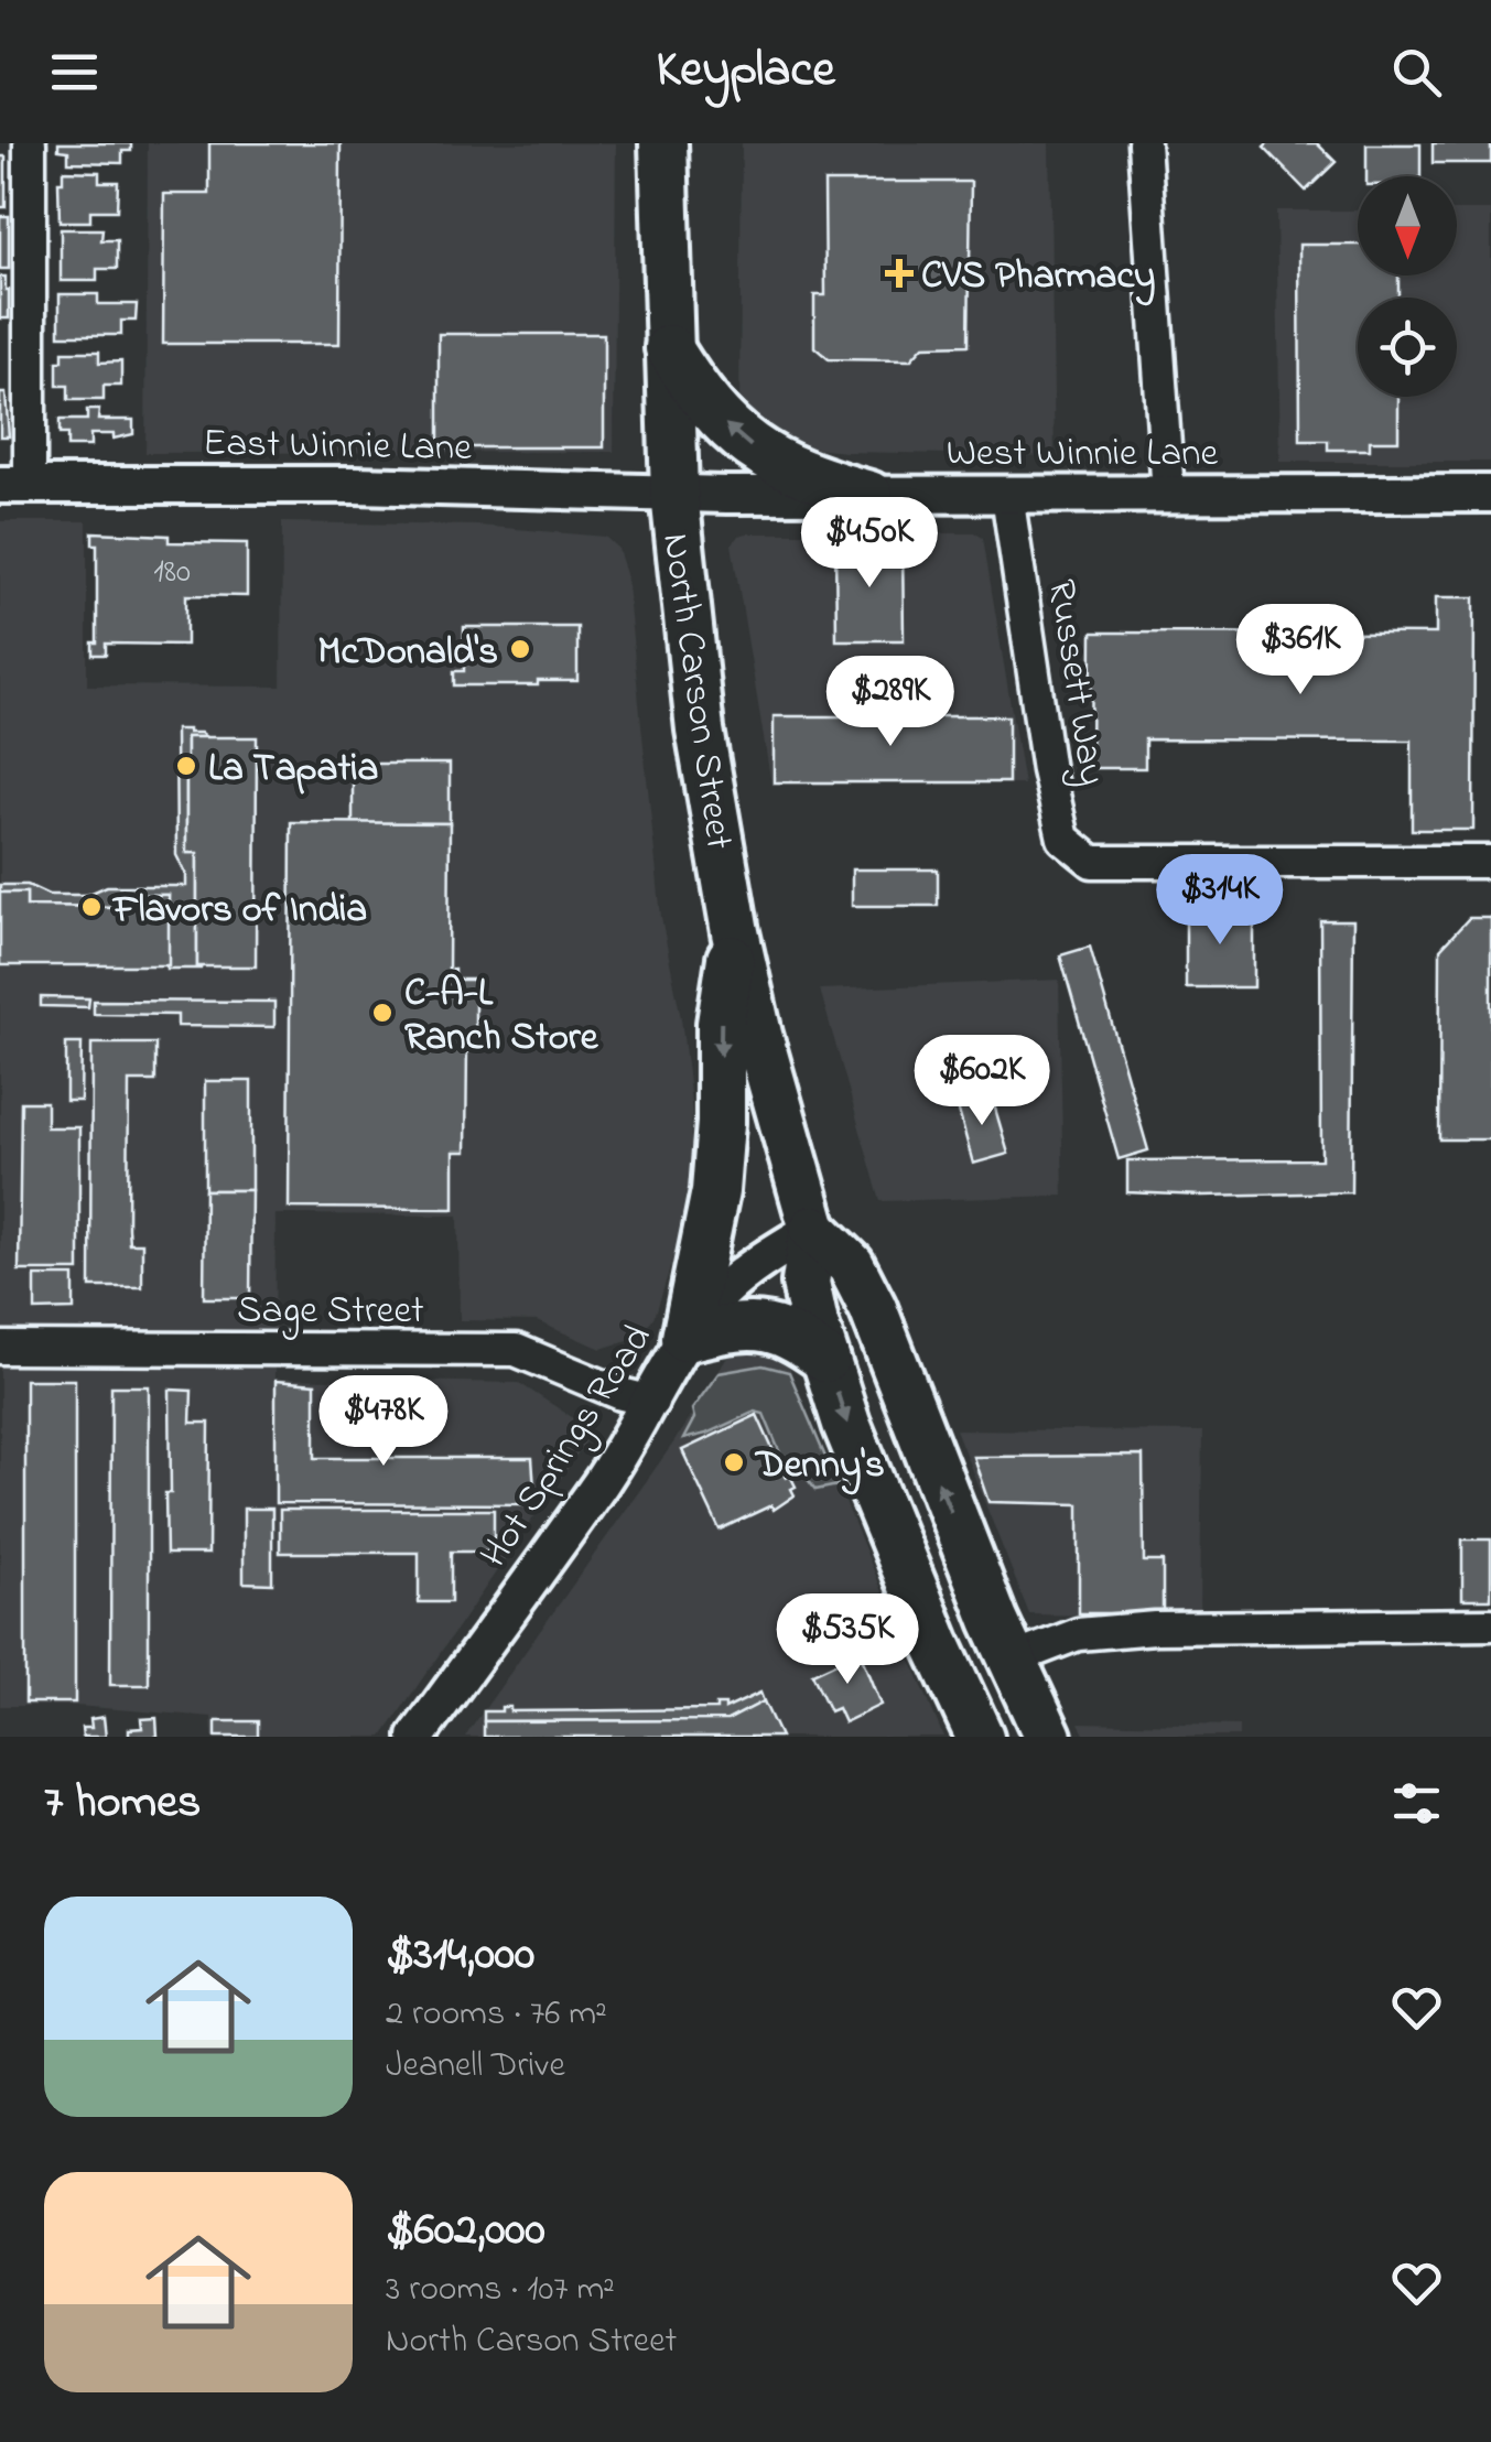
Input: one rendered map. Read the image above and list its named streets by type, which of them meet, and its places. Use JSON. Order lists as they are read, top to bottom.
{
  "streets": {
    "main road": ["North Carson Street"],
    "street": [
      "East Winnie Lane",
      "West Winnie Lane",
      "Russett Way",
      "Sage Street",
      "Hot Springs Road"
    ]
  },
  "crossings": [
    ["East Winnie Lane", "West Winnie Lane"],
    ["East Winnie Lane", "North Carson Street"],
    ["West Winnie Lane", "Russett Way"],
    ["West Winnie Lane", "North Carson Street"],
    ["North Carson Street", "Hot Springs Road"],
    ["Sage Street", "Hot Springs Road"]
  ],
  "places": {
    "health": ["CVS Pharmacy"],
    "other": [
      "McDonald's",
      "La Tapatia",
      "Flavors of India",
      "C-A-L Ranch Store",
      "Denny's"
    ]
  },
  "house_numbers": ["180"],
  "north": "bottom",
  "page": {
    "header": "Keyplace",
    "price": [
      "$450K",
      "$361K",
      "$289K",
      "$314K",
      "$602K",
      "$478K",
      "$535K"
    ],
    "heading": "7 homes",
    "list": [
      {
        "name": "$314,000",
        "note": "2 rooms · 76 m² · Jeanell Drive"
      },
      {
        "name": "$602,000",
        "note": "3 rooms · 107 m² · North Carson Street"
      }
    ]
  }
}
